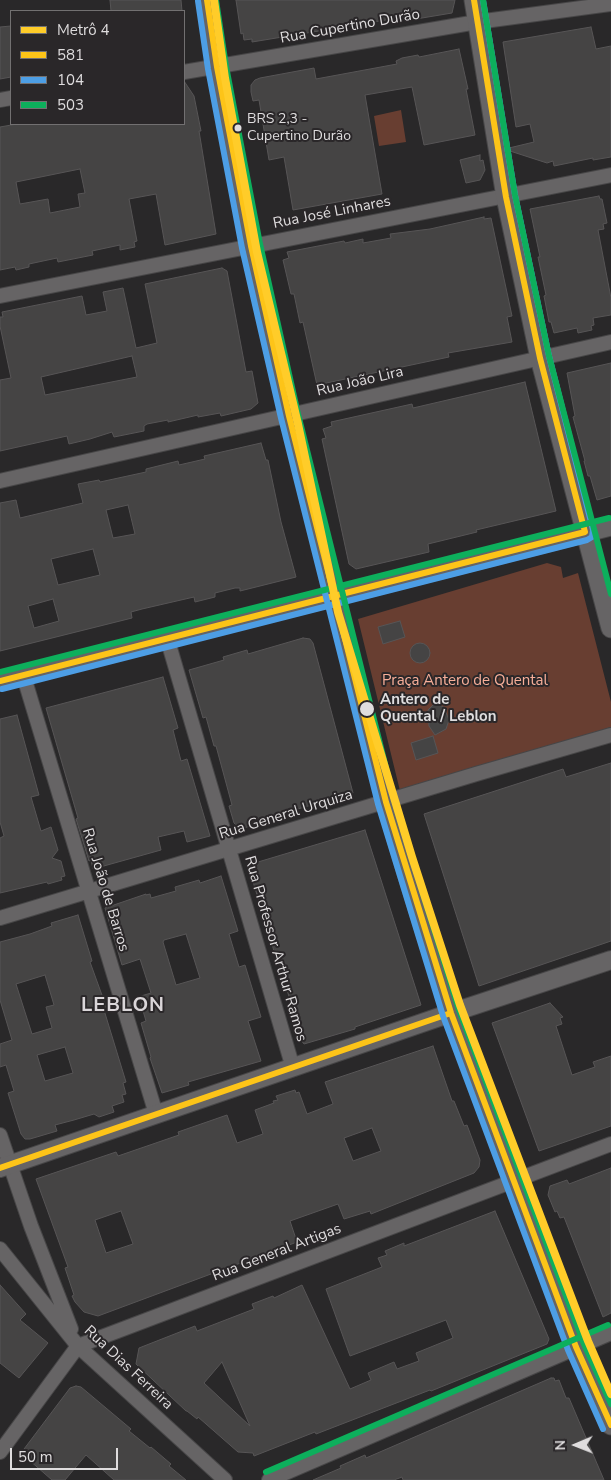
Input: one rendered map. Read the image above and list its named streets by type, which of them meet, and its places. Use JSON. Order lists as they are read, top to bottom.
{
  "streets": {
    "street": [
      "Rua Cupertino Durão",
      "Rua José Linhares",
      "Rua João Lira",
      "Rua General Urquiza",
      "Rua João de Barros",
      "Rua Professor Arthur Ramos",
      "Rua General Artigas",
      "Rua Dias Ferreira"
    ]
  },
  "crossings": [
    ["Rua General Urquiza", "Rua João de Barros"],
    ["Rua General Urquiza", "Rua Professor Arthur Ramos"],
    ["Rua General Artigas", "Rua Dias Ferreira"]
  ],
  "districts": ["LEBLON"],
  "parks": ["Praça Antero de Quental"],
  "places": ["BRS 2,3 - Cupertino Durão", "Antero de Quental / Leblon"],
  "lines": [
    "metro line 4",
    "transit line 581",
    "transit line 104",
    "transit line 503"
  ],
  "legend": [
    "Metrô 4",
    "581",
    "104",
    "503"
  ],
  "scale_bar": "50 m",
  "north": "left"
}
